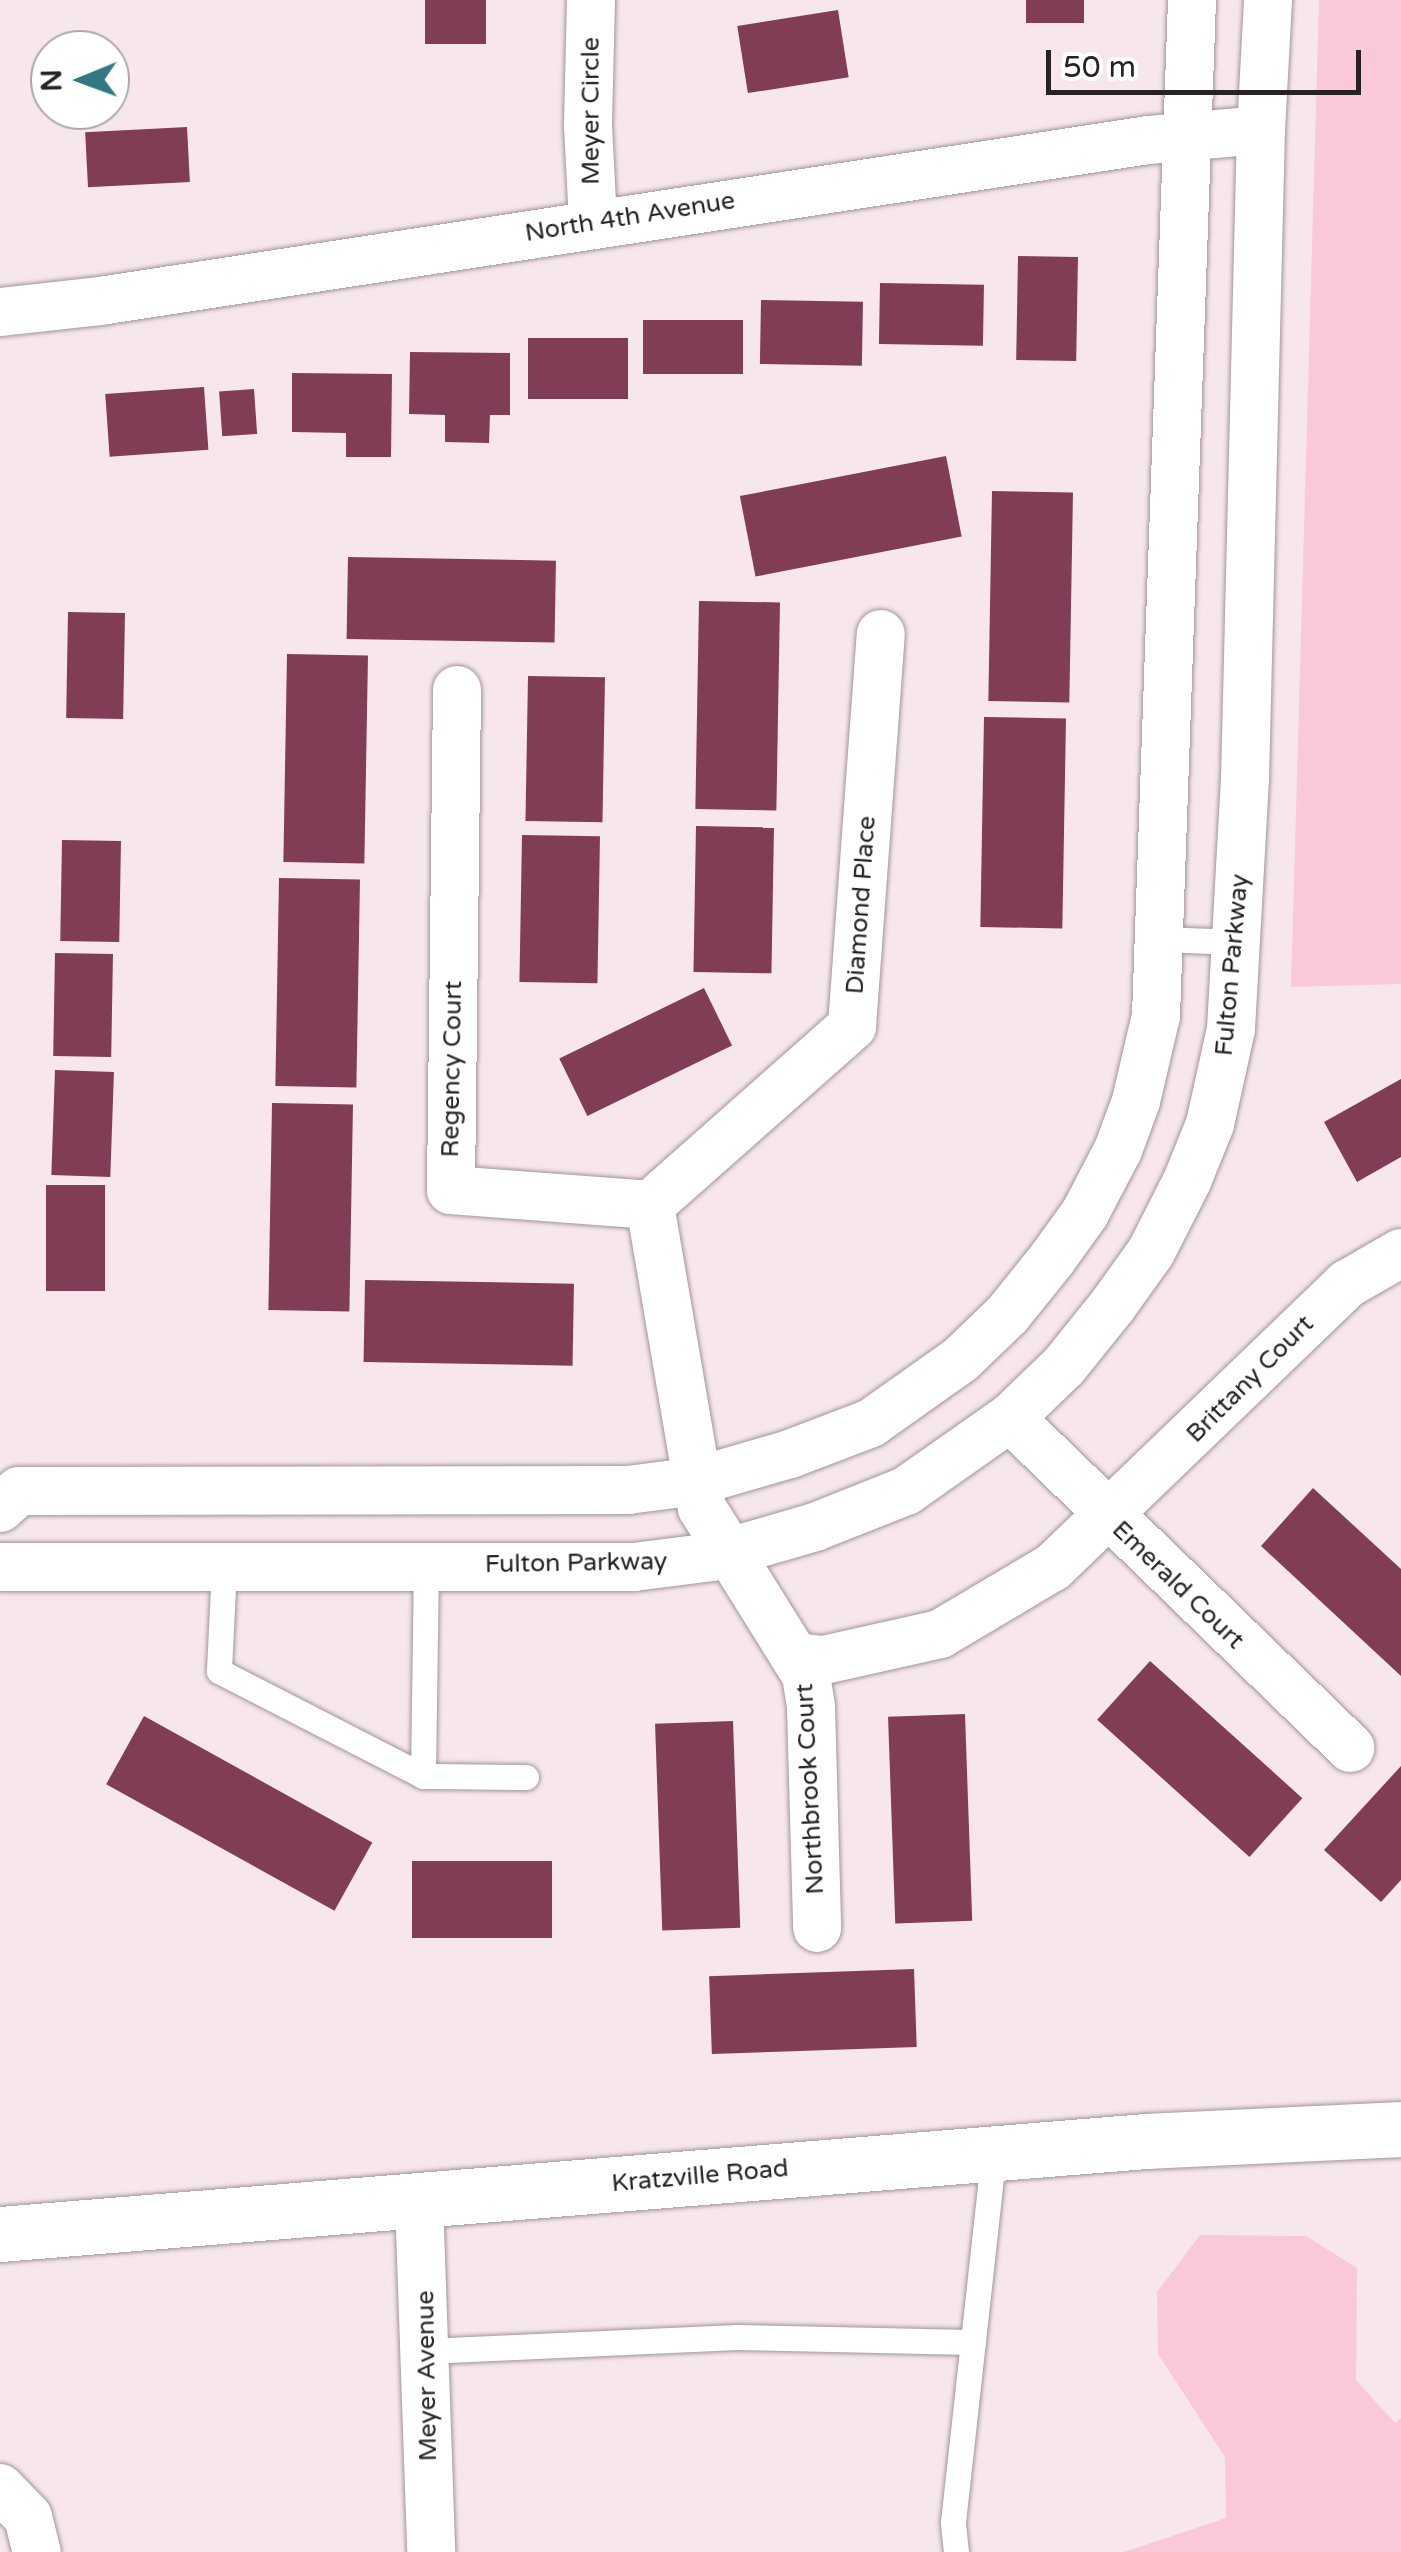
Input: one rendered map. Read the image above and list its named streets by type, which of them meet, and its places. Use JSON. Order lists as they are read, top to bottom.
{
  "streets": {
    "main road": ["Kratzville Road"],
    "street": [
      "Meyer Circle",
      "North 4th Avenue",
      "Diamond Place",
      "Fulton Parkway",
      "Regency Court",
      "Brittany Court",
      "Emerald Court",
      "Northbrook Court",
      "Meyer Avenue"
    ]
  },
  "crossings": [
    ["Meyer Circle", "North 4th Avenue"],
    ["North 4th Avenue", "Fulton Parkway"],
    ["Diamond Place", "Regency Court"],
    ["Fulton Parkway", "Emerald Court"],
    ["Fulton Parkway", "Northbrook Court"],
    ["Brittany Court", "Emerald Court"],
    ["Brittany Court", "Northbrook Court"],
    ["Kratzville Road", "Meyer Avenue"]
  ],
  "scale_bar": "50 m",
  "north": "left"
}
